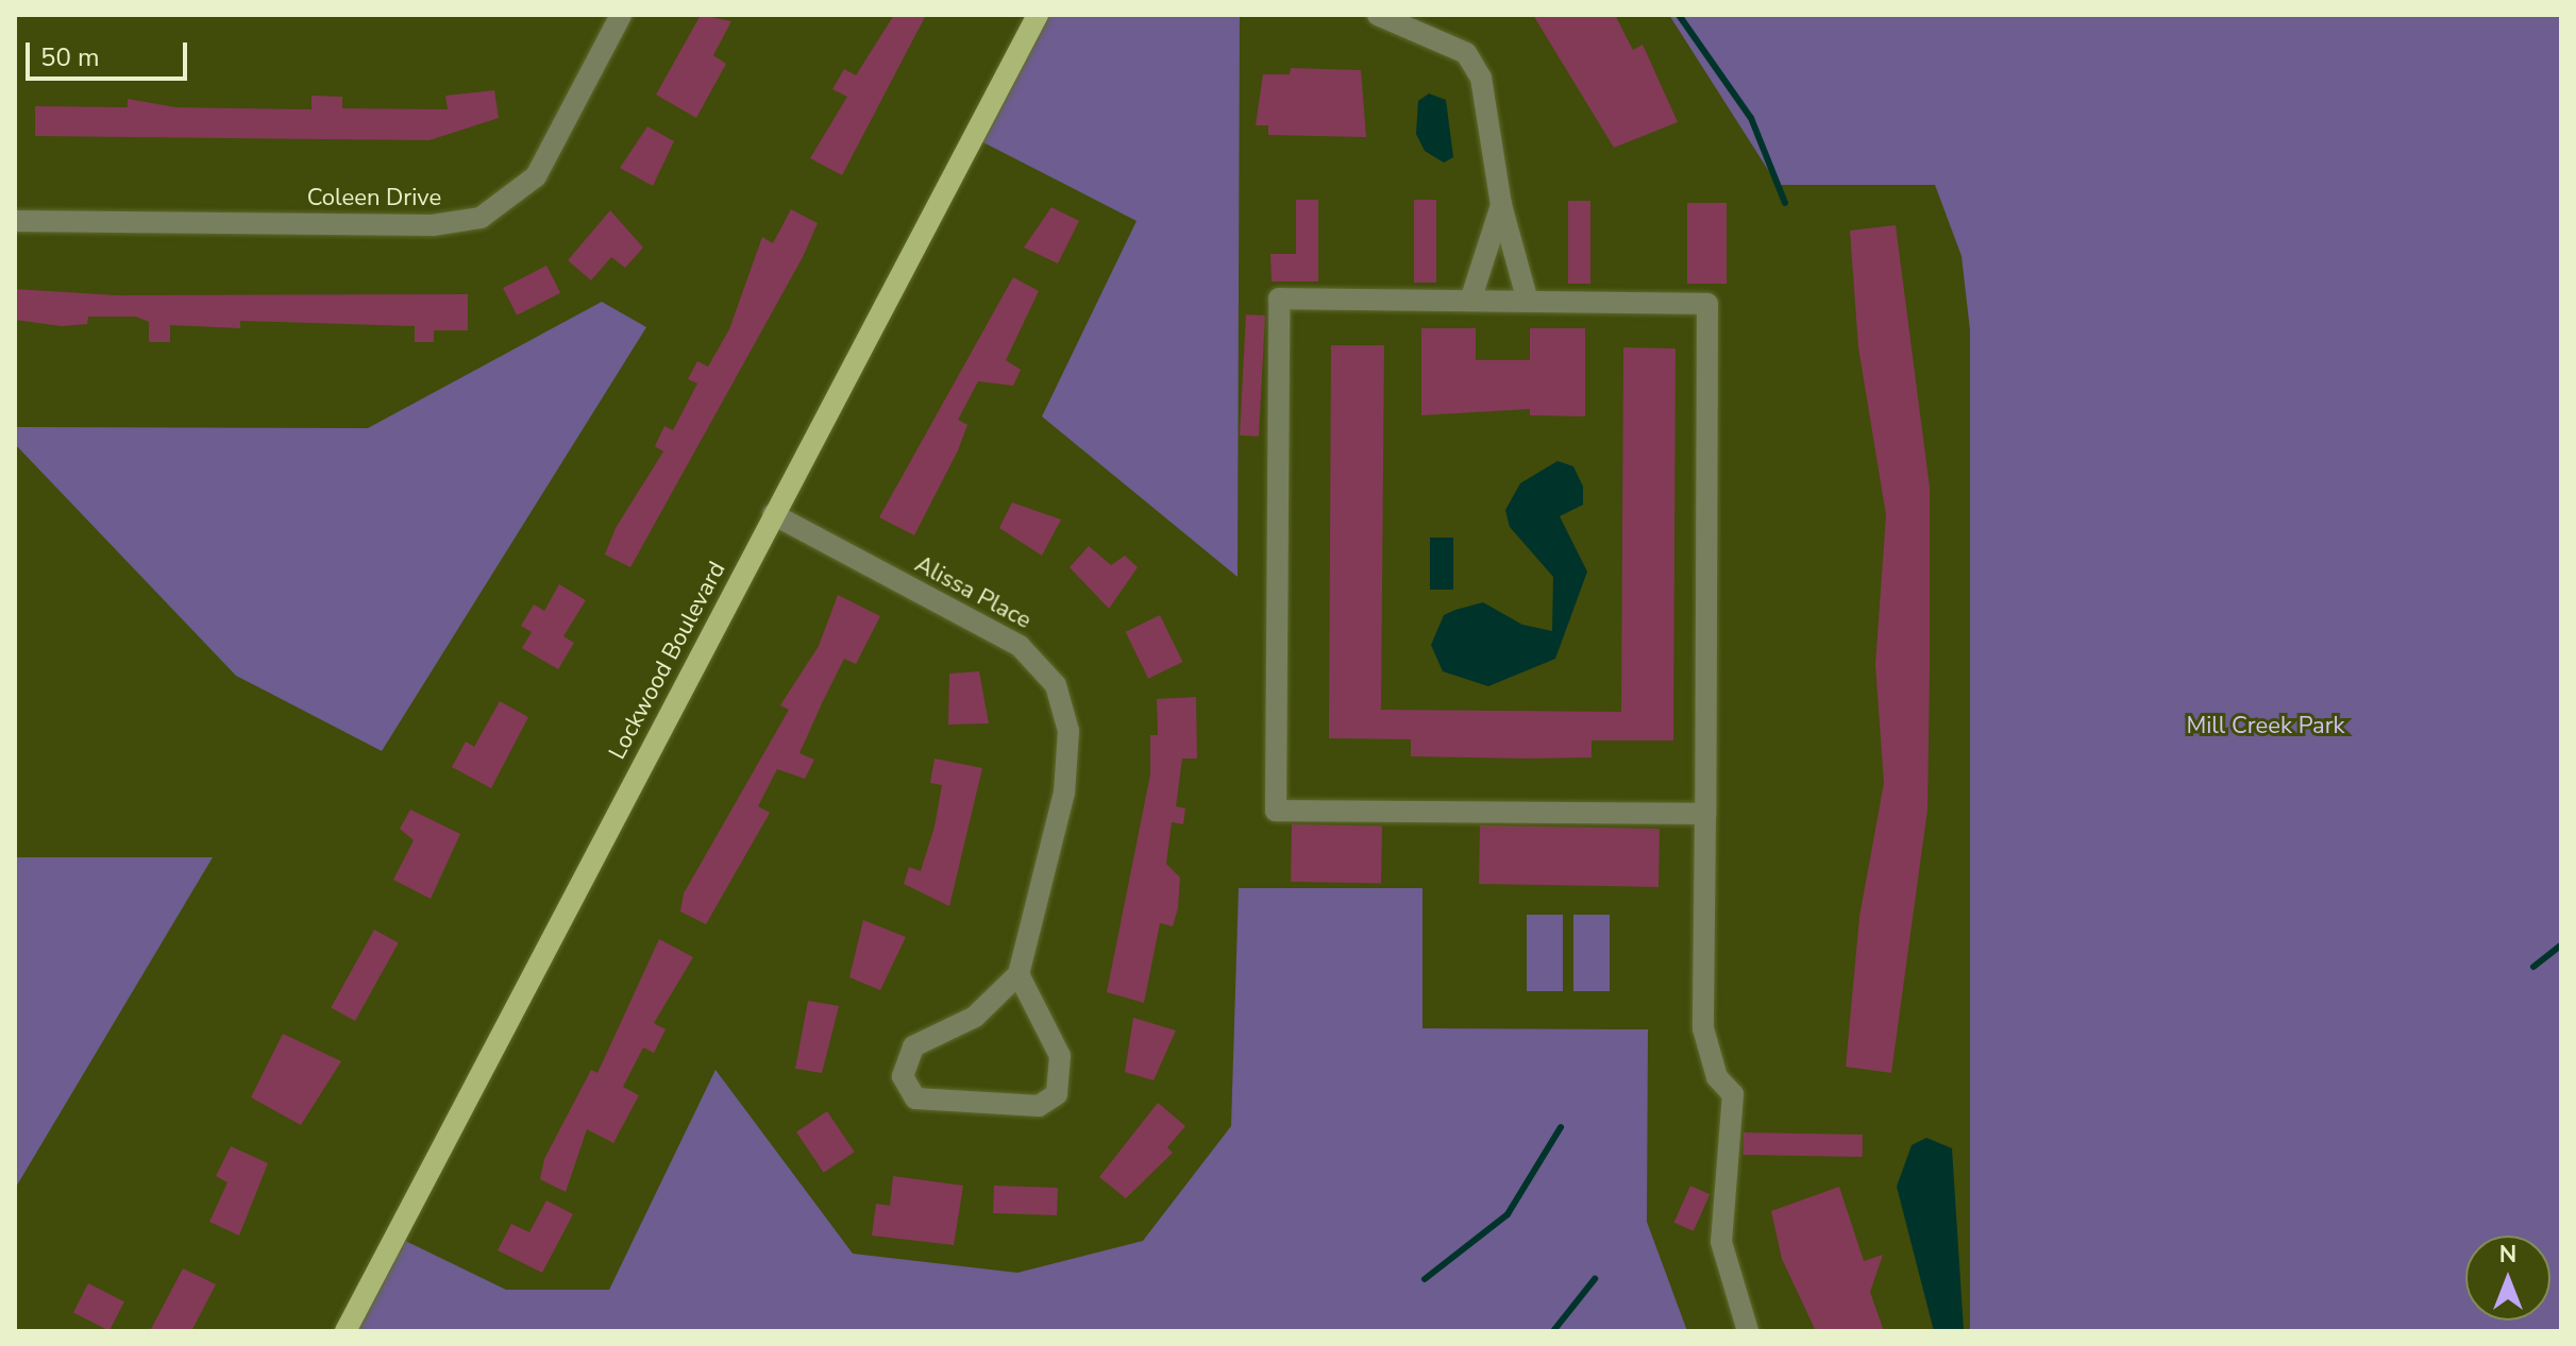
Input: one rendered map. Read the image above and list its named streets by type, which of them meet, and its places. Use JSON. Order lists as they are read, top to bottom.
{
  "streets": {
    "main road": ["Lockwood Boulevard"],
    "street": ["Coleen Drive", "Alissa Place"]
  },
  "crossings": [
    ["Alissa Place", "Lockwood Boulevard"]
  ],
  "parks": ["Mill Creek Park"],
  "scale_bar": "50 m",
  "north": "top"
}
